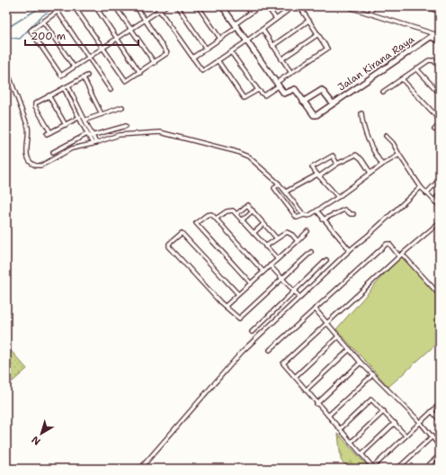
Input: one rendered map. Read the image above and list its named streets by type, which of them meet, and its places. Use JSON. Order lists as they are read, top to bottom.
{
  "streets": {
    "street": ["Jalan Kirana Raya"]
  },
  "scale_bar": "200 m",
  "north": "bottom left"
}
